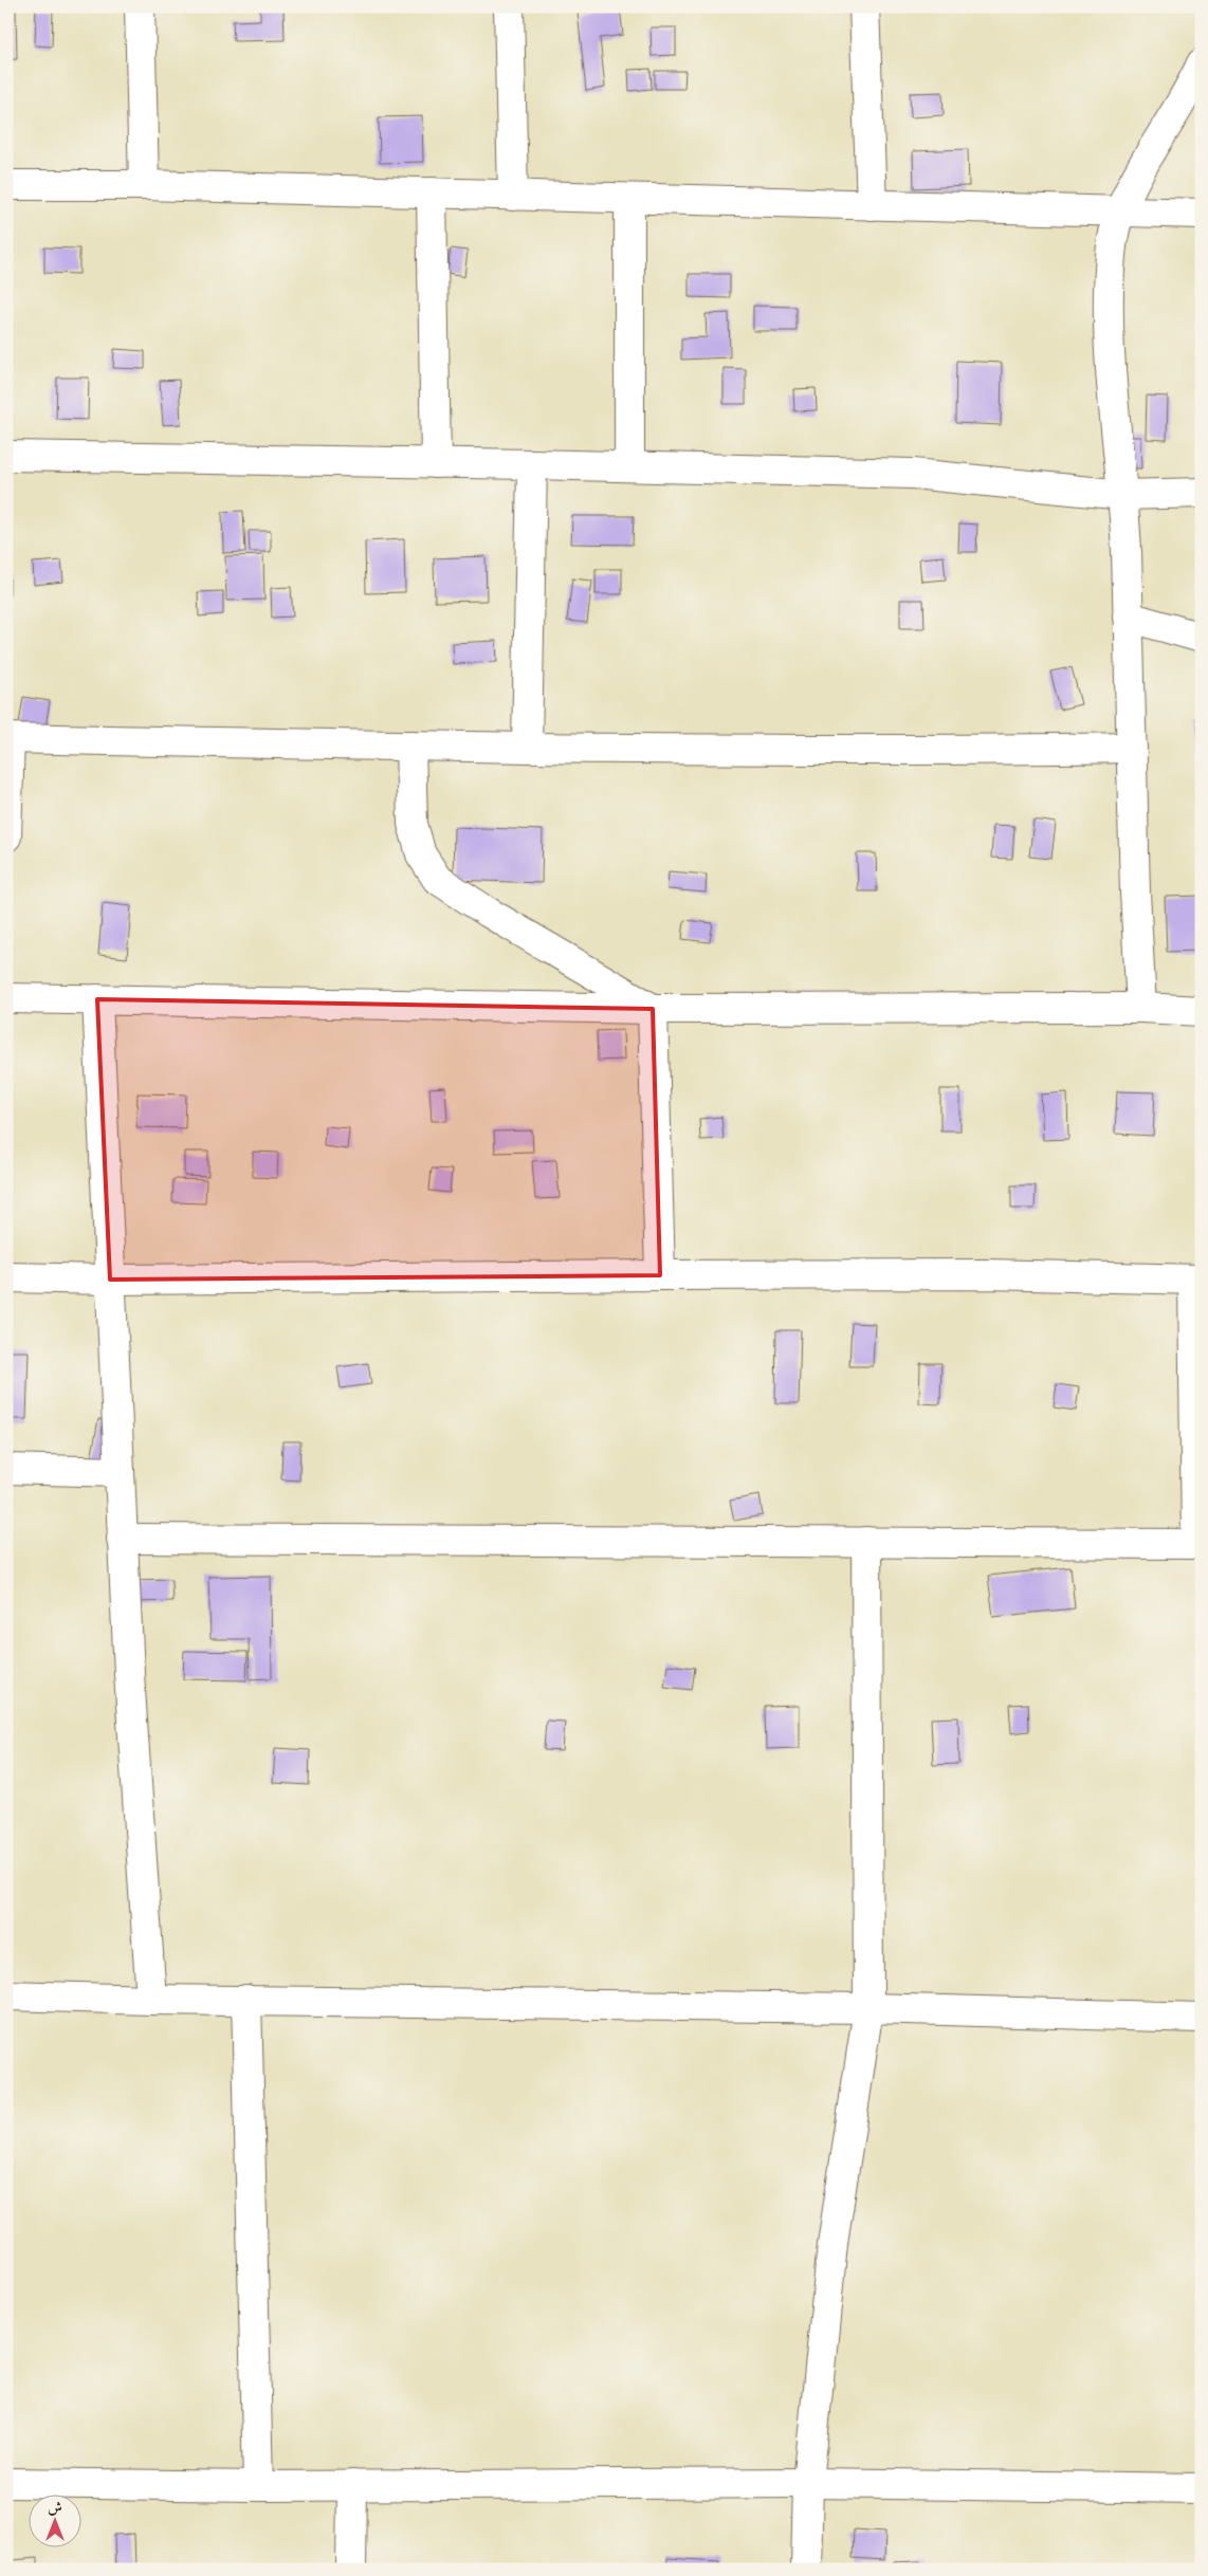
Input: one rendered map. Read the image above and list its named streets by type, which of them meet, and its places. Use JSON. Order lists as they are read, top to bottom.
{
  "north": "top"
}
